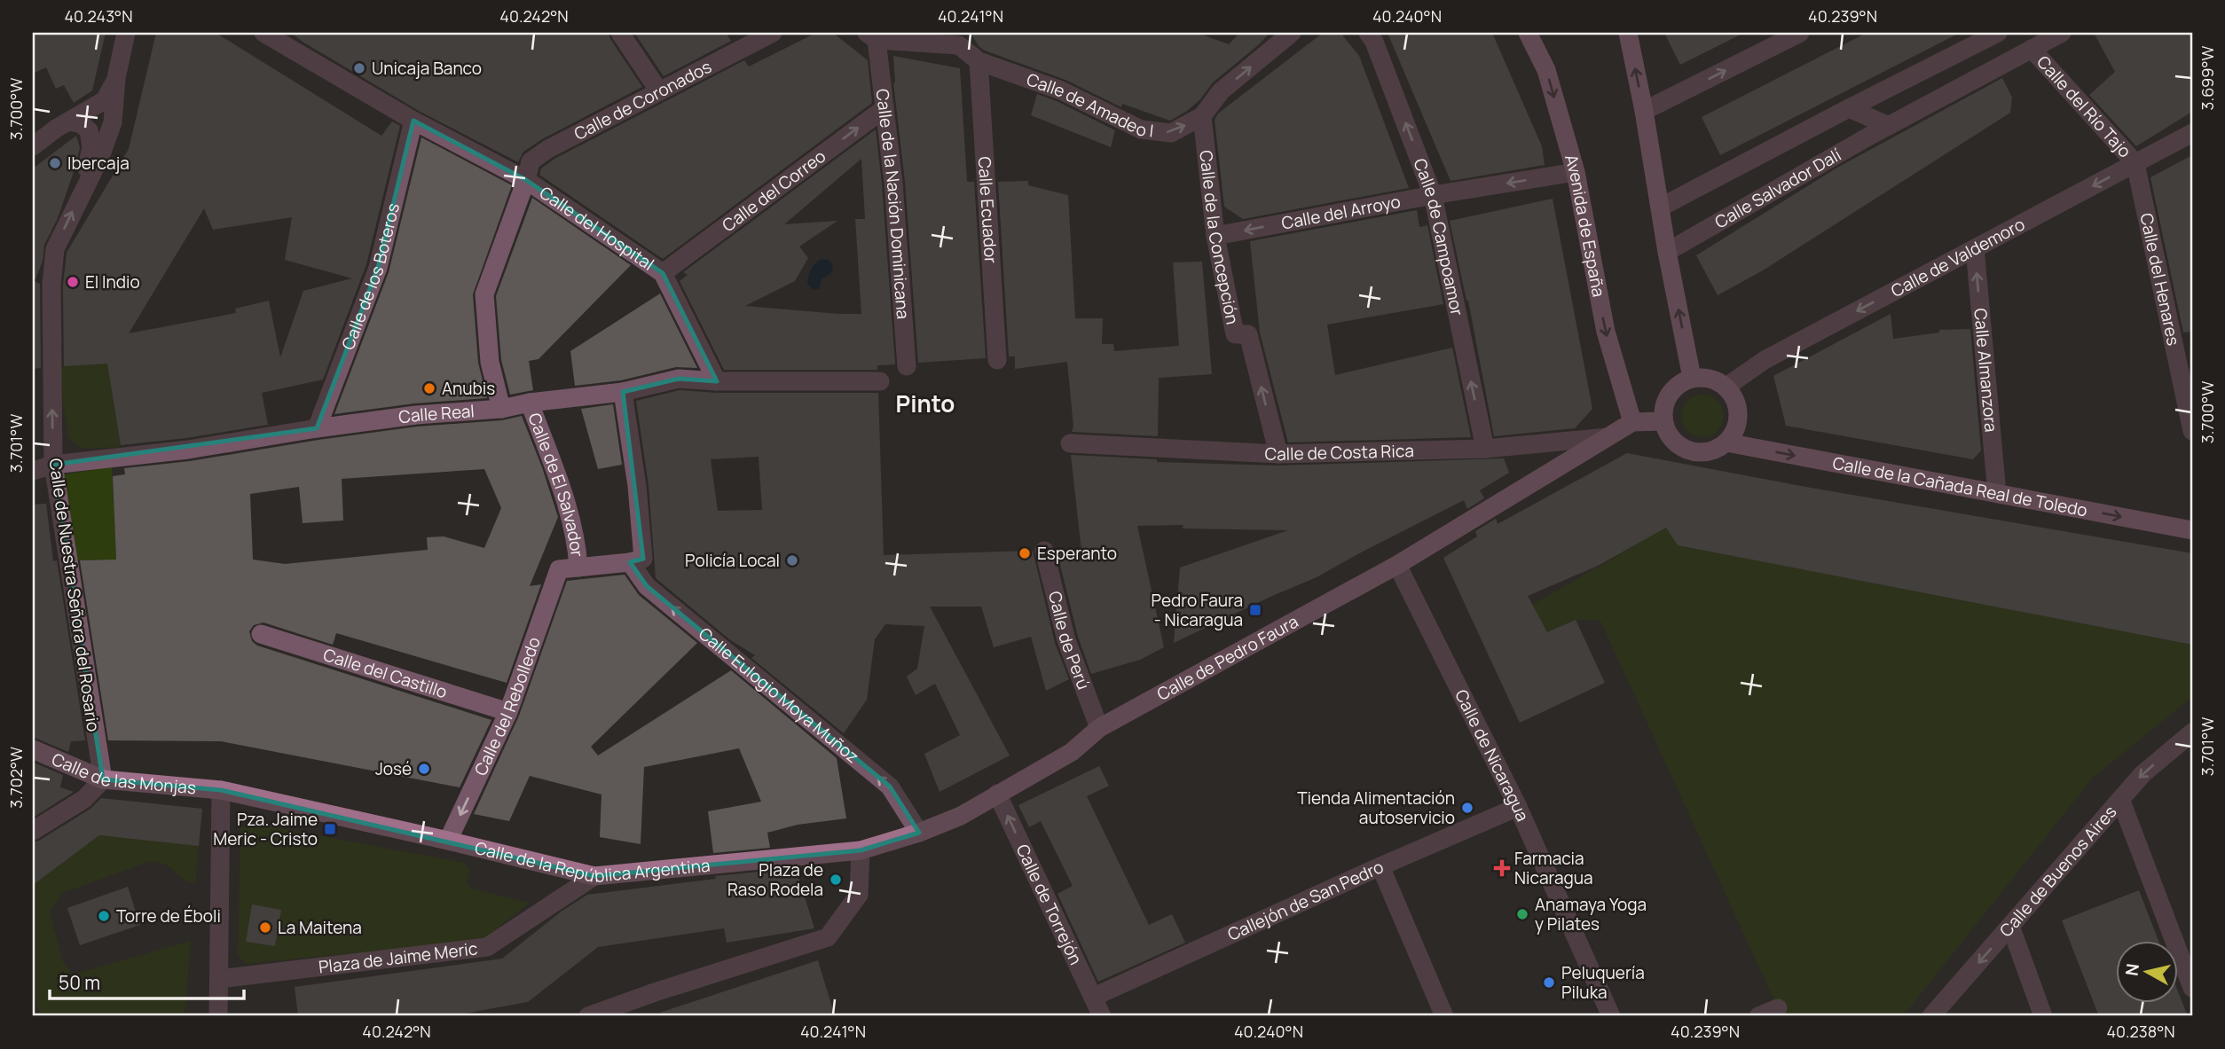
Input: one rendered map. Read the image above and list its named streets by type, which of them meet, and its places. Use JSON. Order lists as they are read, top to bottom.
{
  "streets": {
    "street": [
      "Calle de Coronados",
      "Calle de Amadeo I",
      "Calle del Río Tajo",
      "Calle Salvador Dalí",
      "Calle del Correo",
      "Calle de la Nación Dominicana",
      "Calle Ecuador",
      "Calle del Arroyo",
      "Avenida de España",
      "Calle del Hospital",
      "Calle de la Concepción",
      "Calle de Campoamor",
      "Calle de Valdemoro",
      "Calle de los Boteros",
      "Calle del Henares",
      "Calle Almanzora",
      "Calle Real",
      "Calle de Costa Rica",
      "Calle de El Salvador",
      "Calle de la Cañada Real de Toledo",
      "Calle de Nuestra Señora del Rosario",
      "Calle de Perú",
      "Calle de Pedro Faura",
      "Calle del Castillo",
      "Calle Eulogio Moya Muñoz",
      "Calle del Rebolledo",
      "Calle de Nicaragua",
      "Calle de las Monjas",
      "Calle de la República Argentina",
      "Calle de Buenos Aires",
      "Callejón de San Pedro",
      "Calle de Torrejón",
      "Plaza de Jaime Meric"
    ]
  },
  "crossings": [
    ["Calle de Coronados", "Calle del Hospital"],
    ["Calle de Coronados", "Calle Real"],
    ["Calle de Amadeo I", "Calle Ecuador"],
    ["Calle de Amadeo I", "Calle de la Concepción"],
    ["Calle del Río Tajo", "Calle Salvador Dalí"],
    ["Calle del Río Tajo", "Calle de Valdemoro"],
    ["Calle del Río Tajo", "Calle del Henares"],
    ["Calle del Correo", "Calle de la Nación Dominicana"],
    ["Calle del Correo", "Calle del Hospital"],
    ["Calle del Arroyo", "Avenida de España"],
    ["Calle del Arroyo", "Calle de la Concepción"],
    ["Calle del Arroyo", "Calle de Campoamor"],
    ["Avenida de España", "Calle de Pedro Faura"],
    ["Calle del Hospital", "Calle de los Boteros"],
    ["Calle del Hospital", "Calle Real"],
    ["Calle de la Concepción", "Calle de Costa Rica"],
    ["Calle de Campoamor", "Calle de Costa Rica"],
    ["Calle de Valdemoro", "Calle del Henares"],
    ["Calle de Valdemoro", "Calle Almanzora"],
    ["Calle de Valdemoro", "Calle de la Cañada Real de Toledo"],
    ["Calle de los Boteros", "Calle Real"],
    ["Calle Almanzora", "Calle de la Cañada Real de Toledo"],
    ["Calle Real", "Calle de El Salvador"],
    ["Calle Real", "Calle de Nuestra Señora del Rosario"],
    ["Calle de Costa Rica", "Calle de Pedro Faura"],
    ["Calle de El Salvador", "Calle del Rebolledo"],
    ["Calle de Nuestra Señora del Rosario", "Calle de las Monjas"],
    ["Calle de Perú", "Calle de Pedro Faura"],
    ["Calle de Pedro Faura", "Calle Eulogio Moya Muñoz"],
    ["Calle de Pedro Faura", "Calle de Nicaragua"],
    ["Calle de Pedro Faura", "Calle de la República Argentina"],
    ["Calle de Pedro Faura", "Calle de Torrejón"],
    ["Calle del Castillo", "Calle del Rebolledo"],
    ["Calle Eulogio Moya Muñoz", "Calle de la República Argentina"],
    ["Calle del Rebolledo", "Calle de la República Argentina"],
    ["Calle de Nicaragua", "Callejón de San Pedro"],
    ["Calle de la República Argentina", "Plaza de Jaime Meric"],
    ["Callejón de San Pedro", "Calle de Torrejón"]
  ],
  "one_way": [
    "Calle de Amadeo I",
    "Calle del Correo",
    "Calle del Arroyo",
    "Calle de la Concepción",
    "Calle de Campoamor",
    "Calle de Valdemoro",
    "Calle Almanzora",
    "Calle de la Cañada Real de Toledo",
    "Calle Eulogio Moya Muñoz",
    "Calle del Rebolledo",
    "Calle de Buenos Aires",
    "Calle de Torrejón"
  ],
  "districts": ["Pinto"],
  "places": {
    "other": [
      "Unicaja Banco",
      "Ibercaja",
      "El Indio",
      "Anubis",
      "Esperanto",
      "Policía Local",
      "José",
      "Tienda Alimentación autoservicio",
      "Plaza de Raso Rodela",
      "Anamaya Yoga y Pilates",
      "Torre de Éboli",
      "La Maitena",
      "Peluquería Piluka"
    ],
    "transit": ["Pedro Faura - Nicaragua", "Pza. Jaime Meric - Cristo"],
    "health": ["Farmacia Nicaragua"]
  },
  "scale_bar": "50 m",
  "north": "left",
  "coordinates": [
    "40.243°N",
    "40.242°N",
    "40.241°N",
    "40.240°N",
    "40.239°N",
    "3.699°W",
    "3.700°W",
    "3.701°W",
    "3.702°W",
    "40.238°N"
  ]
}
